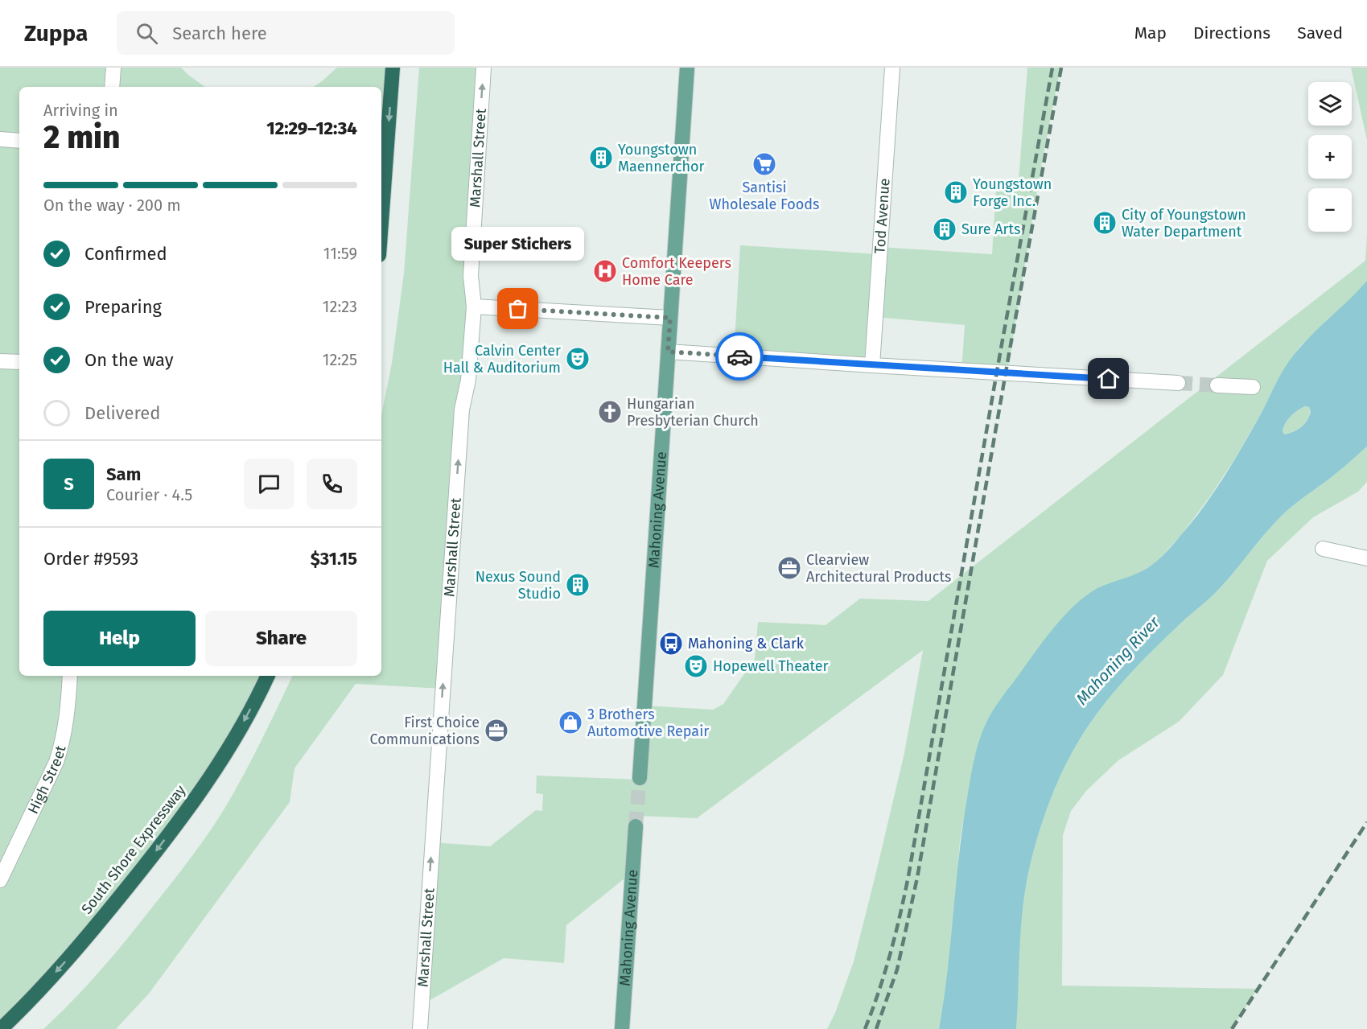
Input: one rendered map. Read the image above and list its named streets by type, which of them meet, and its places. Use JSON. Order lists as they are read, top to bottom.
{
  "streets": {
    "highway": ["South Shore Expressway"],
    "main road": ["Mahoning Avenue"],
    "street": ["Marshall Street", "Tod Avenue", "High Street"]
  },
  "one_way": ["Marshall Street", "South Shore Expressway"],
  "water": ["Mahoning River"],
  "places": {
    "building": [
      "Youngstown Maennerchor",
      "Youngstown Forge Inc.",
      "City of Youngstown Water Department",
      "Sure Arts",
      "Nexus Sound Studio"
    ],
    "supermarket": ["Santisi Wholesale Foods"],
    "hospital": ["Comfort Keepers Home Care"],
    "other": ["Super Stichers"],
    "theatre": ["Calvin Center Hall & Auditorium", "Hopewell Theater"],
    "church": ["Hungarian Presbyterian Church"],
    "office": ["Clearview Architectural Products", "First Choice Communications"],
    "bus stop": ["Mahoning & Clark"],
    "shop": ["3 Brothers Automotive Repair"]
  },
  "page": {
    "header": "Zuppa",
    "search": "Search here",
    "nav": ["Map", "Directions", "Saved"],
    "map_buttons": ["+", "−"],
    "heading": ["2 min", "Arriving in", "12:29–12:34"],
    "panel": [
      "Sam",
      "Courier · 4.5",
      "Order #9593",
      "$31.15"
    ],
    "bar": "On the way · 200 m",
    "bubble": "Super Stichers",
    "list": [
      ["Confirmed", "11:59"],
      ["Preparing", "12:23"],
      ["On the way", "12:25"],
      "Delivered"
    ],
    "round": "S",
    "buttons": ["Help", "Share"]
  }
}
